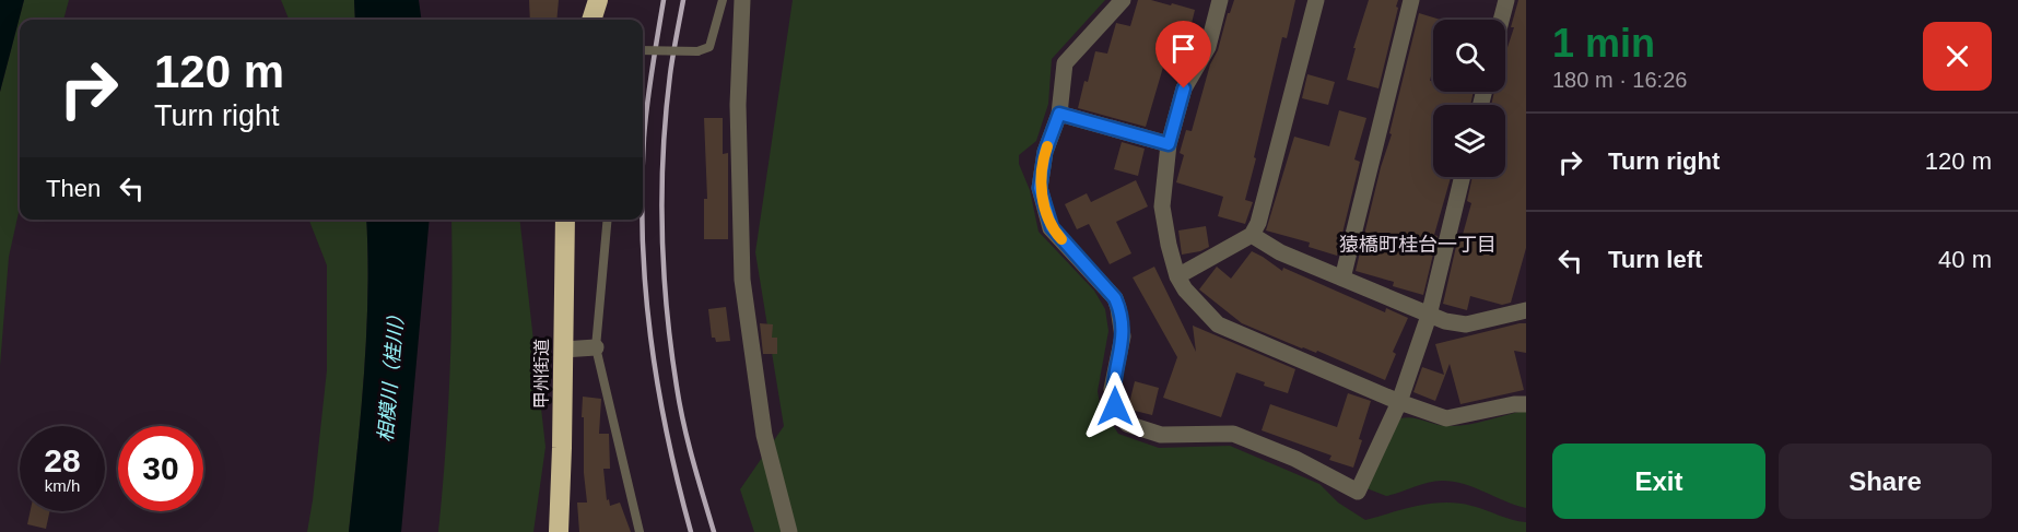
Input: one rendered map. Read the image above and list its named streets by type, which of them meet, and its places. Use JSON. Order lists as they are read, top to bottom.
{
  "streets": {
    "highway": ["甲州街道"]
  },
  "districts": ["猿橋町桂台一丁目"],
  "water": ["相模川（桂川）"],
  "page": {
    "heading": ["1 min", "180 m · 16:26"],
    "turn": ["120 m", "Turn right"],
    "list": [
      {
        "name": "Turn right",
        "value": "120 m"
      },
      {
        "name": "Turn left",
        "value": "40 m"
      }
    ],
    "then": "Then",
    "speed": "28 km/h",
    "limit": "30",
    "buttons": ["Exit", "Share"]
  }
}
